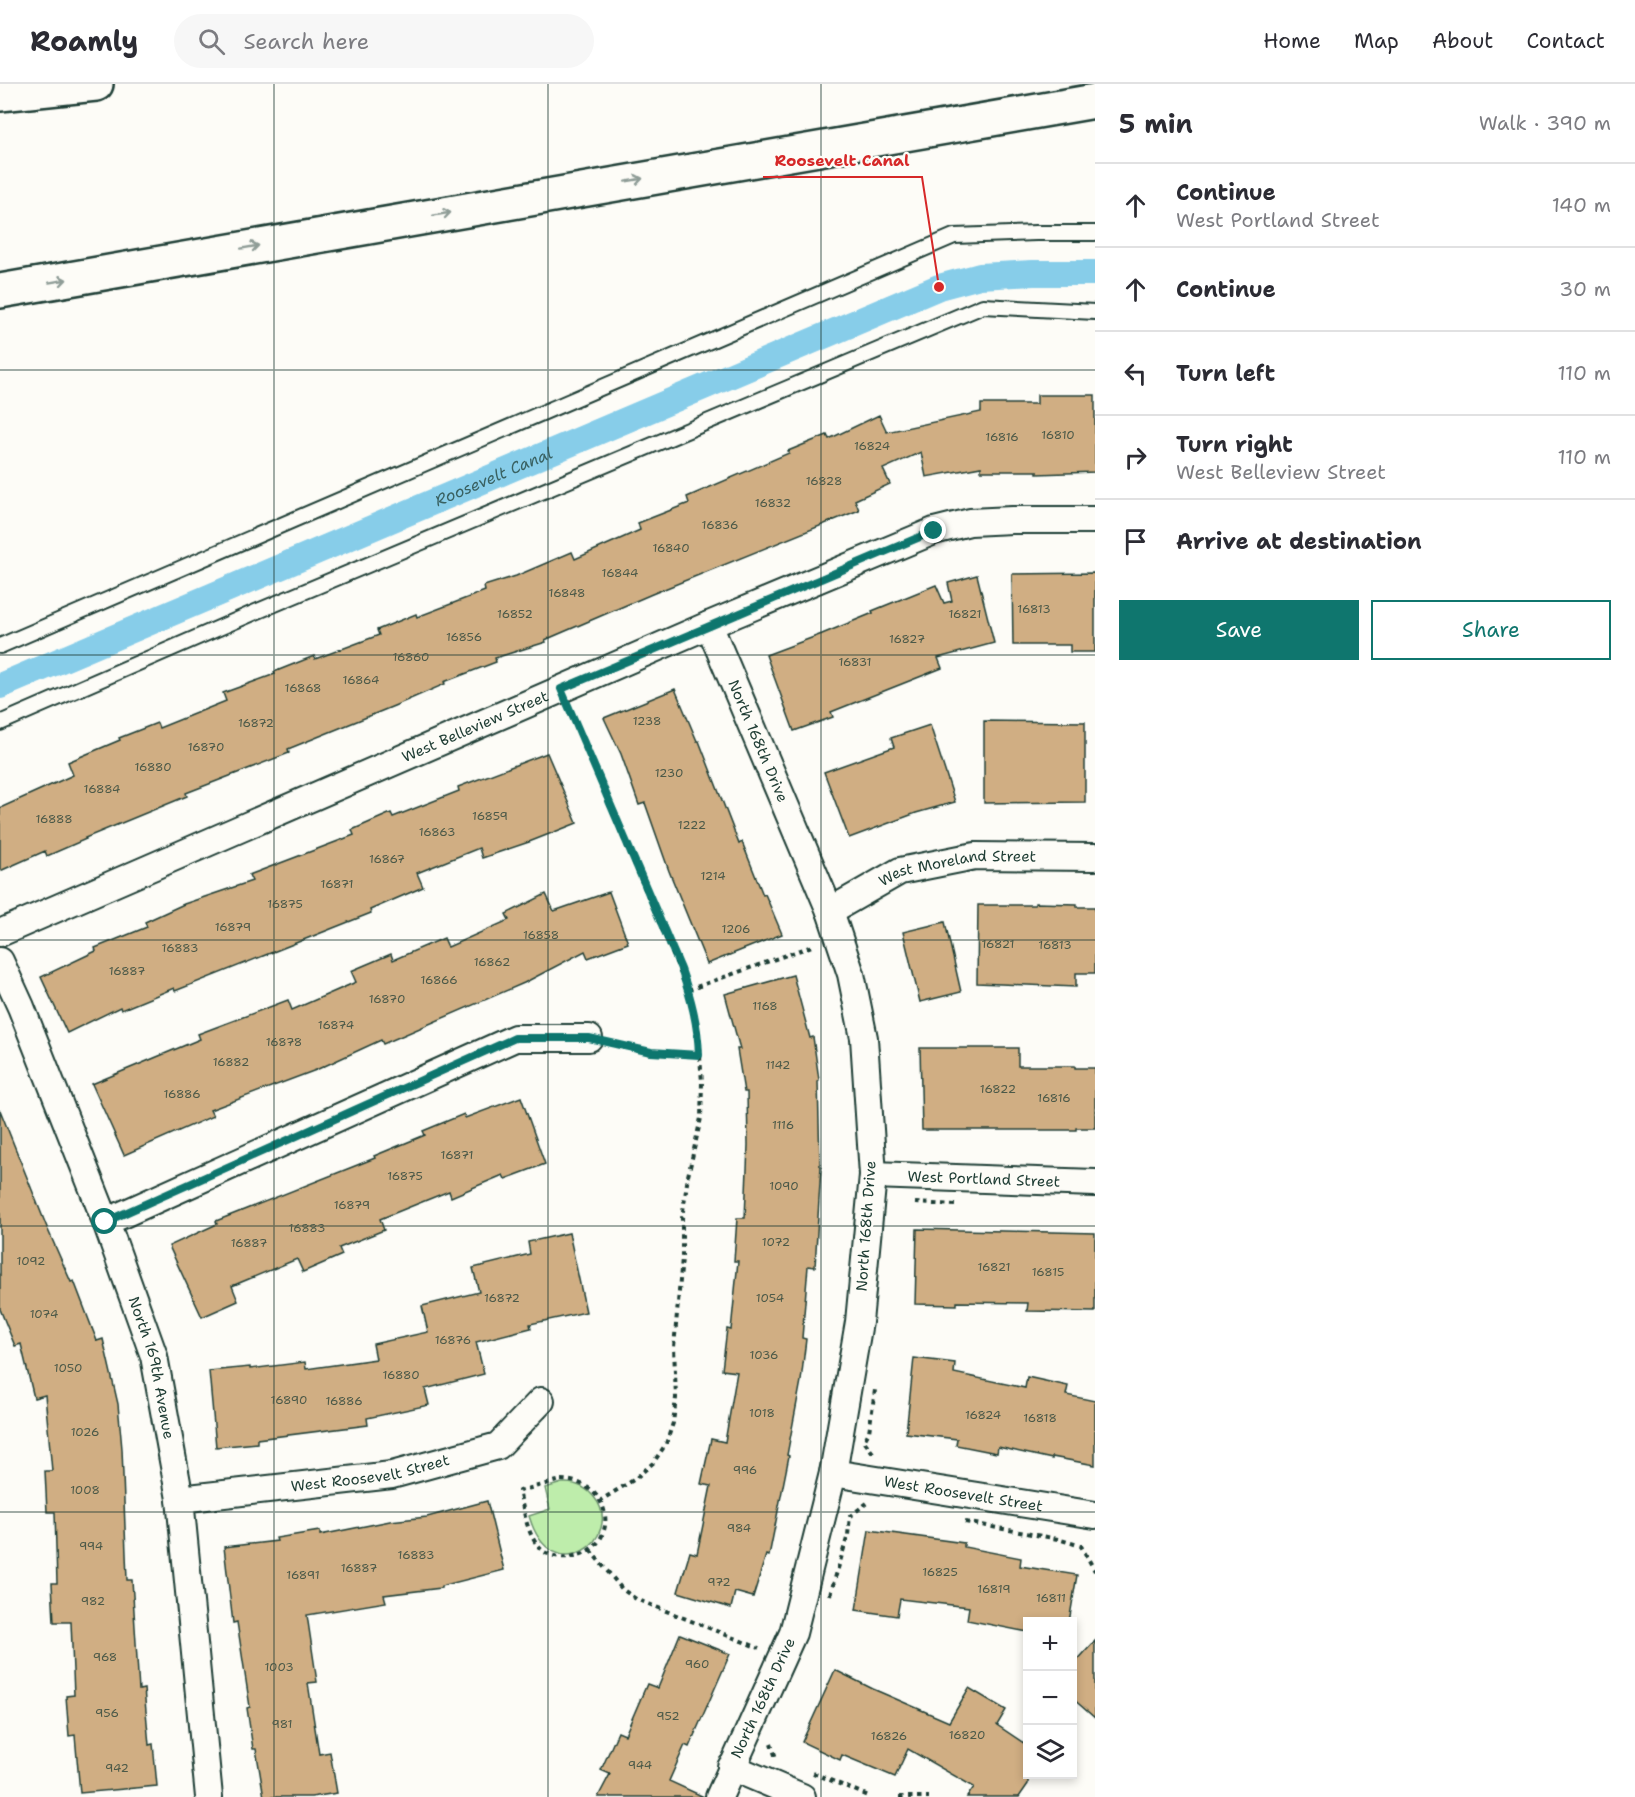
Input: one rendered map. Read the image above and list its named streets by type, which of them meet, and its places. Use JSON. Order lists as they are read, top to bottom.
{
  "streets": {
    "street": [
      "West Belleview Street",
      "North 168th Drive",
      "West Moreland Street",
      "West Portland Street",
      "North 169th Avenue",
      "West Roosevelt Street"
    ]
  },
  "crossings": [
    ["West Belleview Street", "North 168th Drive"],
    ["North 168th Drive", "West Moreland Street"],
    ["North 168th Drive", "West Portland Street"],
    ["North 168th Drive", "West Roosevelt Street"],
    ["North 169th Avenue", "West Roosevelt Street"]
  ],
  "water": ["Roosevelt Canal"],
  "places": ["Roosevelt Canal"],
  "house_numbers": [
    "16810",
    "16816",
    "16824",
    "16828",
    "16832",
    "16836",
    "16840",
    "16844",
    "16848",
    "16813",
    "16852",
    "16821",
    "16856",
    "16827",
    "16860",
    "16831",
    "16864",
    "16868",
    "1238",
    "16872",
    "16870",
    "16880",
    "1230",
    "16884",
    "16859",
    "16888",
    "1222",
    "16863",
    "16867",
    "1214",
    "16871",
    "16875",
    "16879",
    "1206",
    "16858",
    "16821",
    "16813",
    "16883",
    "16862",
    "16887",
    "16866",
    "16870",
    "1168",
    "16874",
    "16878",
    "16882",
    "1142",
    "16822",
    "16886",
    "16816",
    "1116",
    "16871",
    "16875",
    "1090",
    "16879",
    "16883",
    "1072",
    "16887",
    "1092",
    "16821",
    "16815",
    "16872",
    "1054",
    "1074",
    "16876",
    "1036",
    "1050",
    "16880",
    "16890",
    "16886",
    "1018",
    "16824",
    "16818",
    "1026",
    "996",
    "1008",
    "984",
    "994",
    "16883",
    "16887",
    "16825",
    "16891",
    "972",
    "16819",
    "16811",
    "982",
    "968",
    "960",
    "1003",
    "956",
    "952",
    "981",
    "16820",
    "16826",
    "944",
    "942"
  ],
  "page": {
    "header": "Roamly",
    "search": "Search here",
    "nav": [
      "Home",
      "Map",
      "About",
      "Contact"
    ],
    "heading": ["5 min", "Walk · 390 m"],
    "list": [
      ["Continue", "West Portland Street", "140 m"],
      ["Continue", "30 m"],
      ["Turn left", "110 m"],
      ["Turn right", "West Belleview Street", "110 m"],
      "Arrive at destination"
    ],
    "buttons": ["Save", "Share"],
    "map_buttons": ["+", "−"]
  }
}
